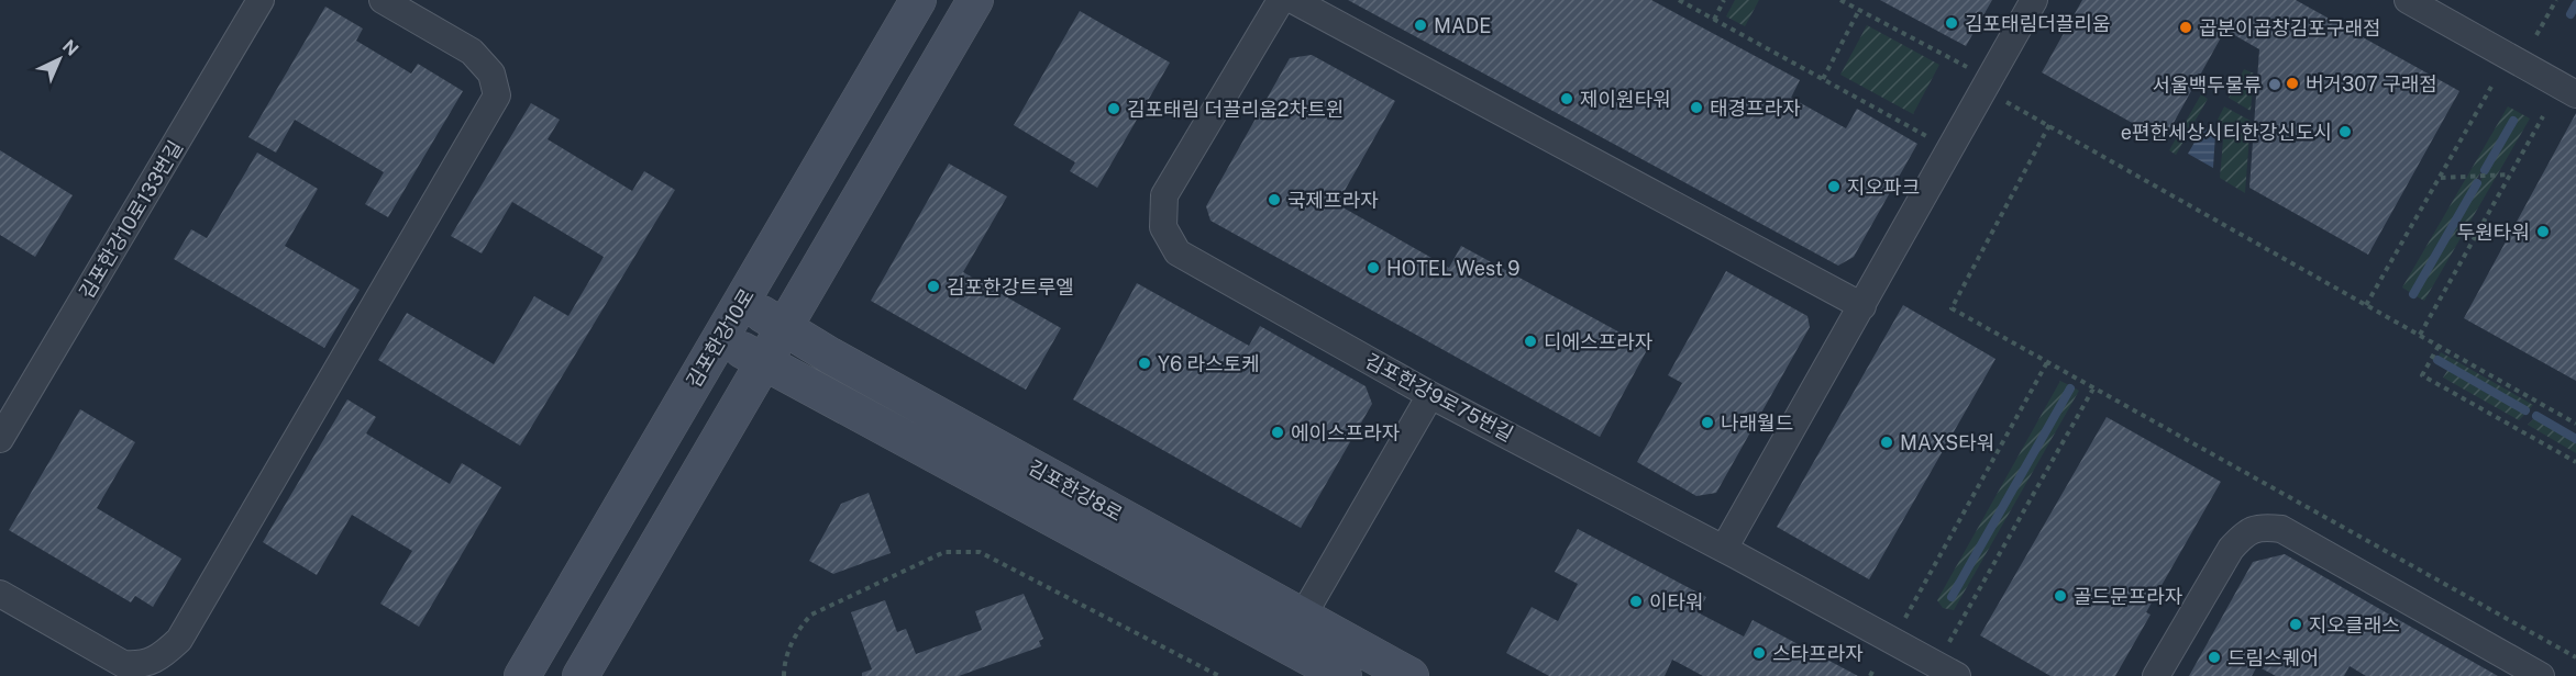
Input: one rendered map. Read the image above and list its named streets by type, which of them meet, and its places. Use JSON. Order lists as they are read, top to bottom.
{
  "streets": {
    "street": [
      "김포한강10로133번길",
      "김포한강10로",
      "김포한강9로75번길",
      "김포한강8로"
    ]
  },
  "crossings": [
    ["김포한강10로", "김포한강8로"]
  ],
  "places": [
    "김포태림더끌리움",
    "MADE",
    "곱분이곱창김포구래점",
    "버거307 구래점",
    "서울백두물류",
    "제이원타워",
    "태경프라자",
    "김포태림 더끌리움2차트윈",
    "e편한세상시티한강신도시",
    "지오파크",
    "국제프라자",
    "두원타워",
    "HOTEL West 9",
    "김포한강트루엘",
    "디에스프라자",
    "Y6 라스토케",
    "나래월드",
    "에이스프라자",
    "MAXS타워",
    "골드문프라자",
    "이타워",
    "지오클래스",
    "스타프라자",
    "드림스퀘어"
  ],
  "north": "top right"
}
